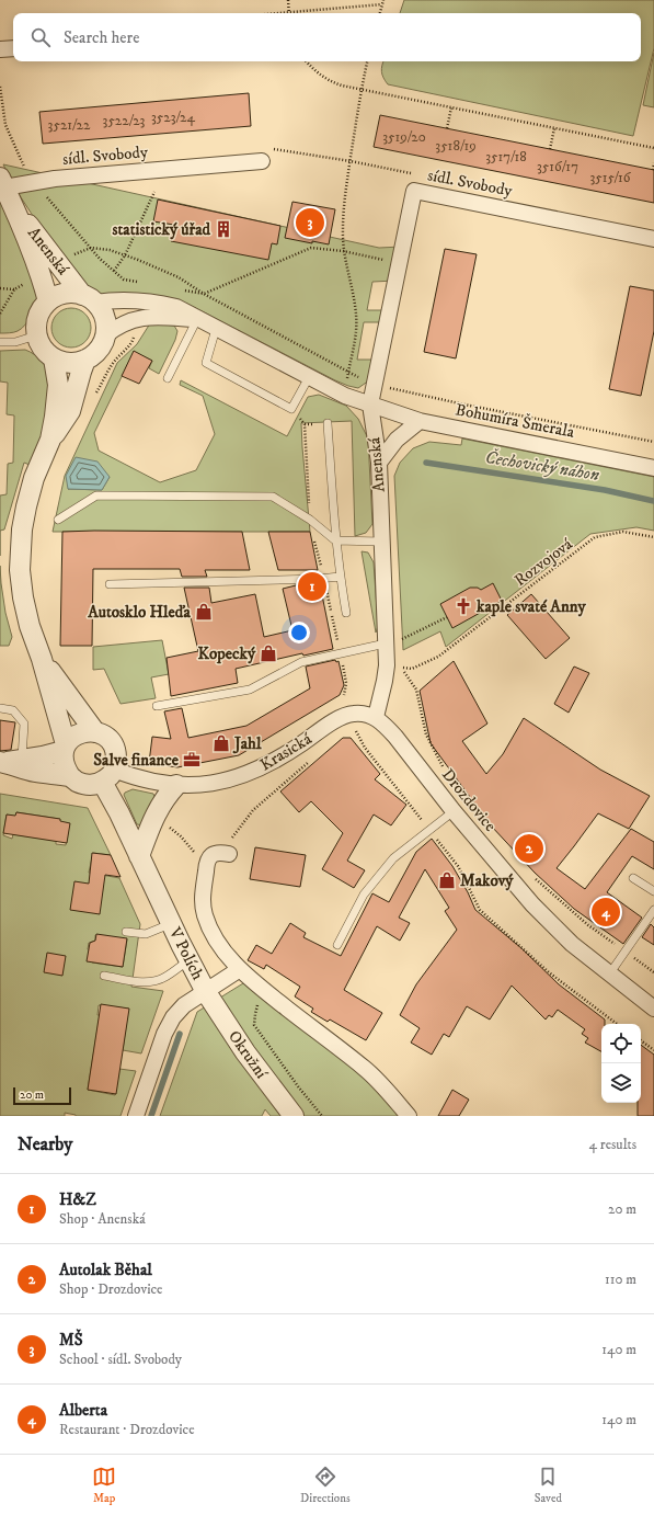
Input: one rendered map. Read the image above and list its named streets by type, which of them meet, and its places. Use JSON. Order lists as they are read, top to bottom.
{
  "streets": {
    "street": [
      "sídl. Svobody",
      "Anenská",
      "Bohumíra Šmerala",
      "Krasická",
      "Drozdovice",
      "V Polích",
      "Okružní"
    ],
    "path": ["Rozvojová"]
  },
  "crossings": [
    ["sídl. Svobody", "Anenská"],
    ["sídl. Svobody", "Bohumíra Šmerala"],
    ["Anenská", "Bohumíra Šmerala"],
    ["Anenská", "Krasická"],
    ["Anenská", "Drozdovice"],
    ["Krasická", "Drozdovice"],
    ["Krasická", "V Polích"],
    ["V Polích", "Okružní"]
  ],
  "water": ["Čechovický náhon"],
  "places": {
    "building": ["statistický úřad"],
    "church": ["kaple svaté Anny"],
    "shop": [
      "Autosklo Hleďa",
      "Kopecký",
      "Jahl",
      "Makový"
    ],
    "office": ["Salve finance"]
  },
  "house_numbers": [
    "3523/24",
    "3522/23",
    "3521/22",
    "3519/20",
    "3518/19",
    "3517/18",
    "3516/17",
    "3515/16"
  ],
  "scale_bar": "20 m",
  "page": {
    "search": "Search here",
    "pins": [
      "3",
      "1",
      "2",
      "4"
    ],
    "scale": "20 m",
    "heading": ["Nearby", "4 results"],
    "list": [
      {
        "mark": "1",
        "name": "H&Z",
        "note": "Shop · Anenská",
        "value": "20 m"
      },
      {
        "mark": "2",
        "name": "Autolak Běhal",
        "note": "Shop · Drozdovice",
        "value": "110 m"
      },
      {
        "mark": "3",
        "name": "MŠ",
        "note": "School · sídl. Svobody",
        "value": "140 m"
      },
      {
        "mark": "4",
        "name": "Alberta",
        "note": "Restaurant · Drozdovice",
        "value": "140 m"
      }
    ],
    "nav": ["Map", "Directions", "Saved"]
  }
}
